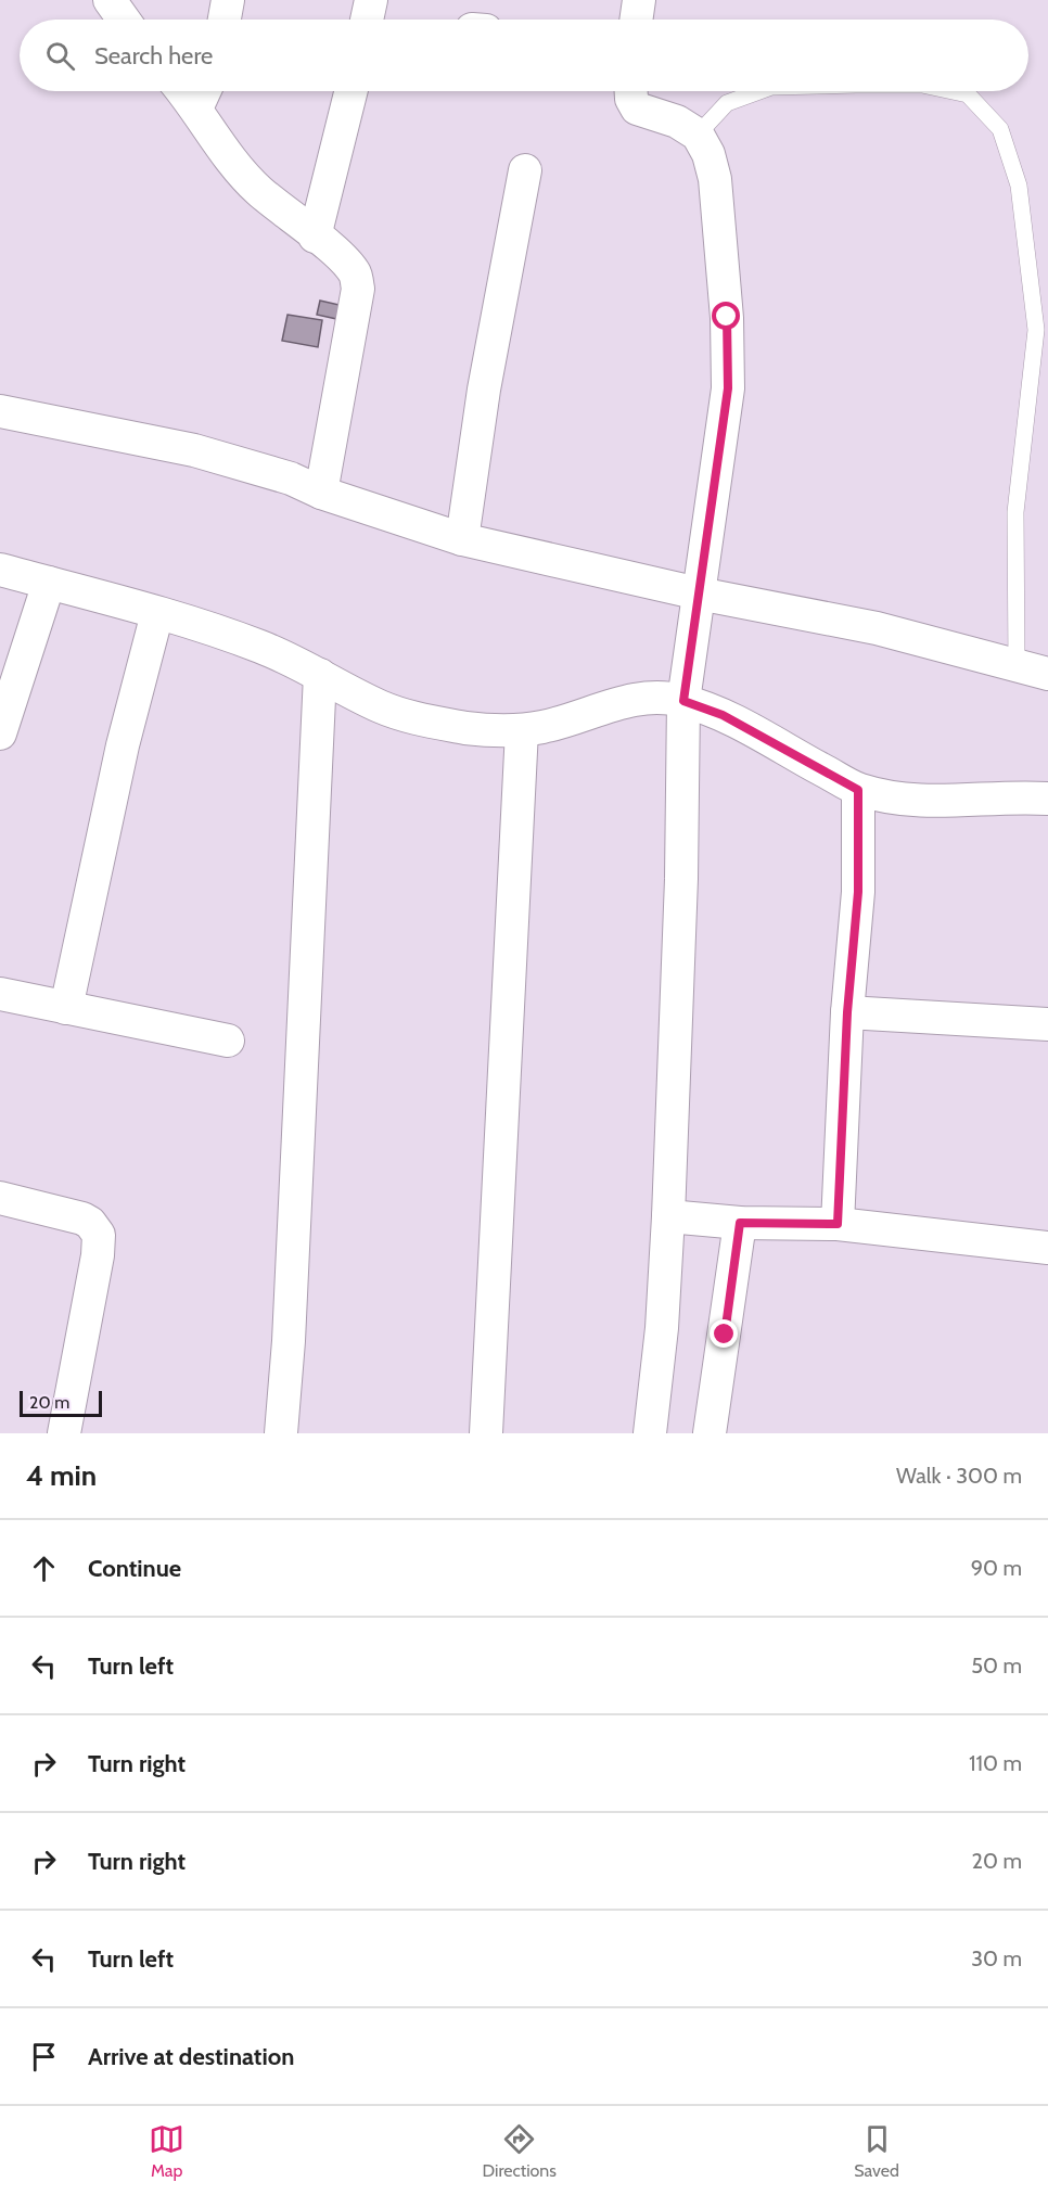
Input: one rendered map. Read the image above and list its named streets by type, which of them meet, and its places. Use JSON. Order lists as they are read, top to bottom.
{
  "scale_bar": "20 m",
  "page": {
    "search": "Search here",
    "scale": "20 m",
    "heading": ["4 min", "Walk · 300 m"],
    "list": [
      ["Continue", "90 m"],
      ["Turn left", "50 m"],
      ["Turn right", "110 m"],
      ["Turn right", "20 m"],
      ["Turn left", "30 m"],
      "Arrive at destination"
    ],
    "nav": ["Map", "Directions", "Saved"]
  }
}
